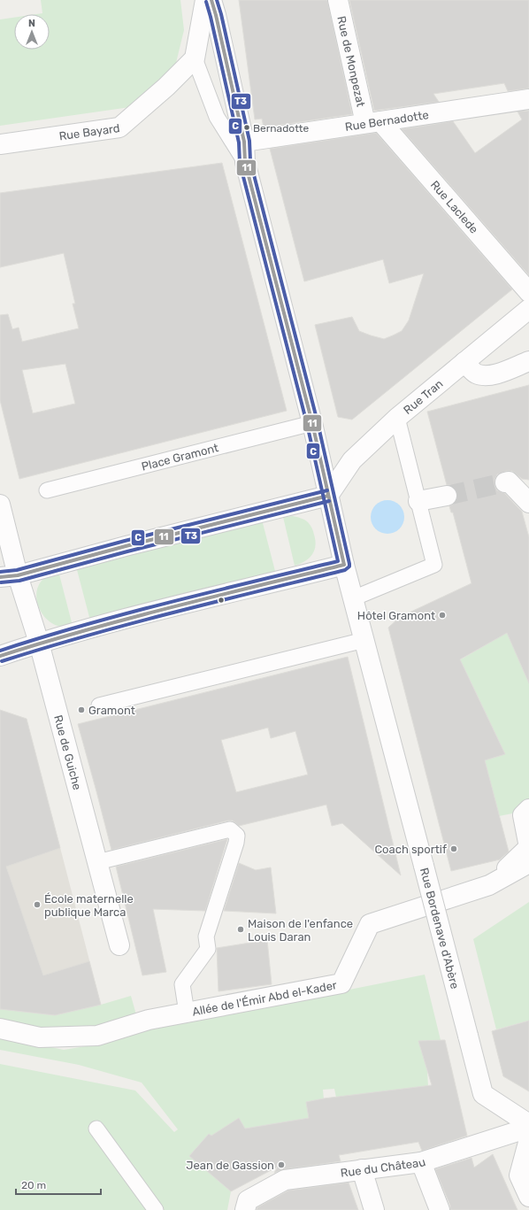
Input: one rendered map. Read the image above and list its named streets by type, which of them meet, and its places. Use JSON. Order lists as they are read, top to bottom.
{
  "streets": {
    "street": [
      "Rue de Monpezat",
      "Rue Bernadotte",
      "Rue Bayard",
      "Rue Laclede",
      "Rue Tran",
      "Rue de Guiche",
      "Rue Bordenave d'Abère",
      "Allée de l'Émir Abd el-Kader",
      "Rue du Château"
    ],
    "lane": ["Place Gramont"]
  },
  "crossings": [
    ["Rue de Monpezat", "Rue Bernadotte"],
    ["Rue de Monpezat", "Rue Laclede"],
    ["Rue Bernadotte", "Rue Laclede"]
  ],
  "places": [
    "Bernadotte",
    "Hôtel Gramont",
    "Gramont",
    "Coach sportif",
    "École maternelle publique Marca",
    "Maison de l'enfance Louis Daran",
    "Jean de Gassion"
  ],
  "lines": ["transit line 11", "transit line T3", "transit line C"],
  "scale_bar": "20 m",
  "north": "top"
}
